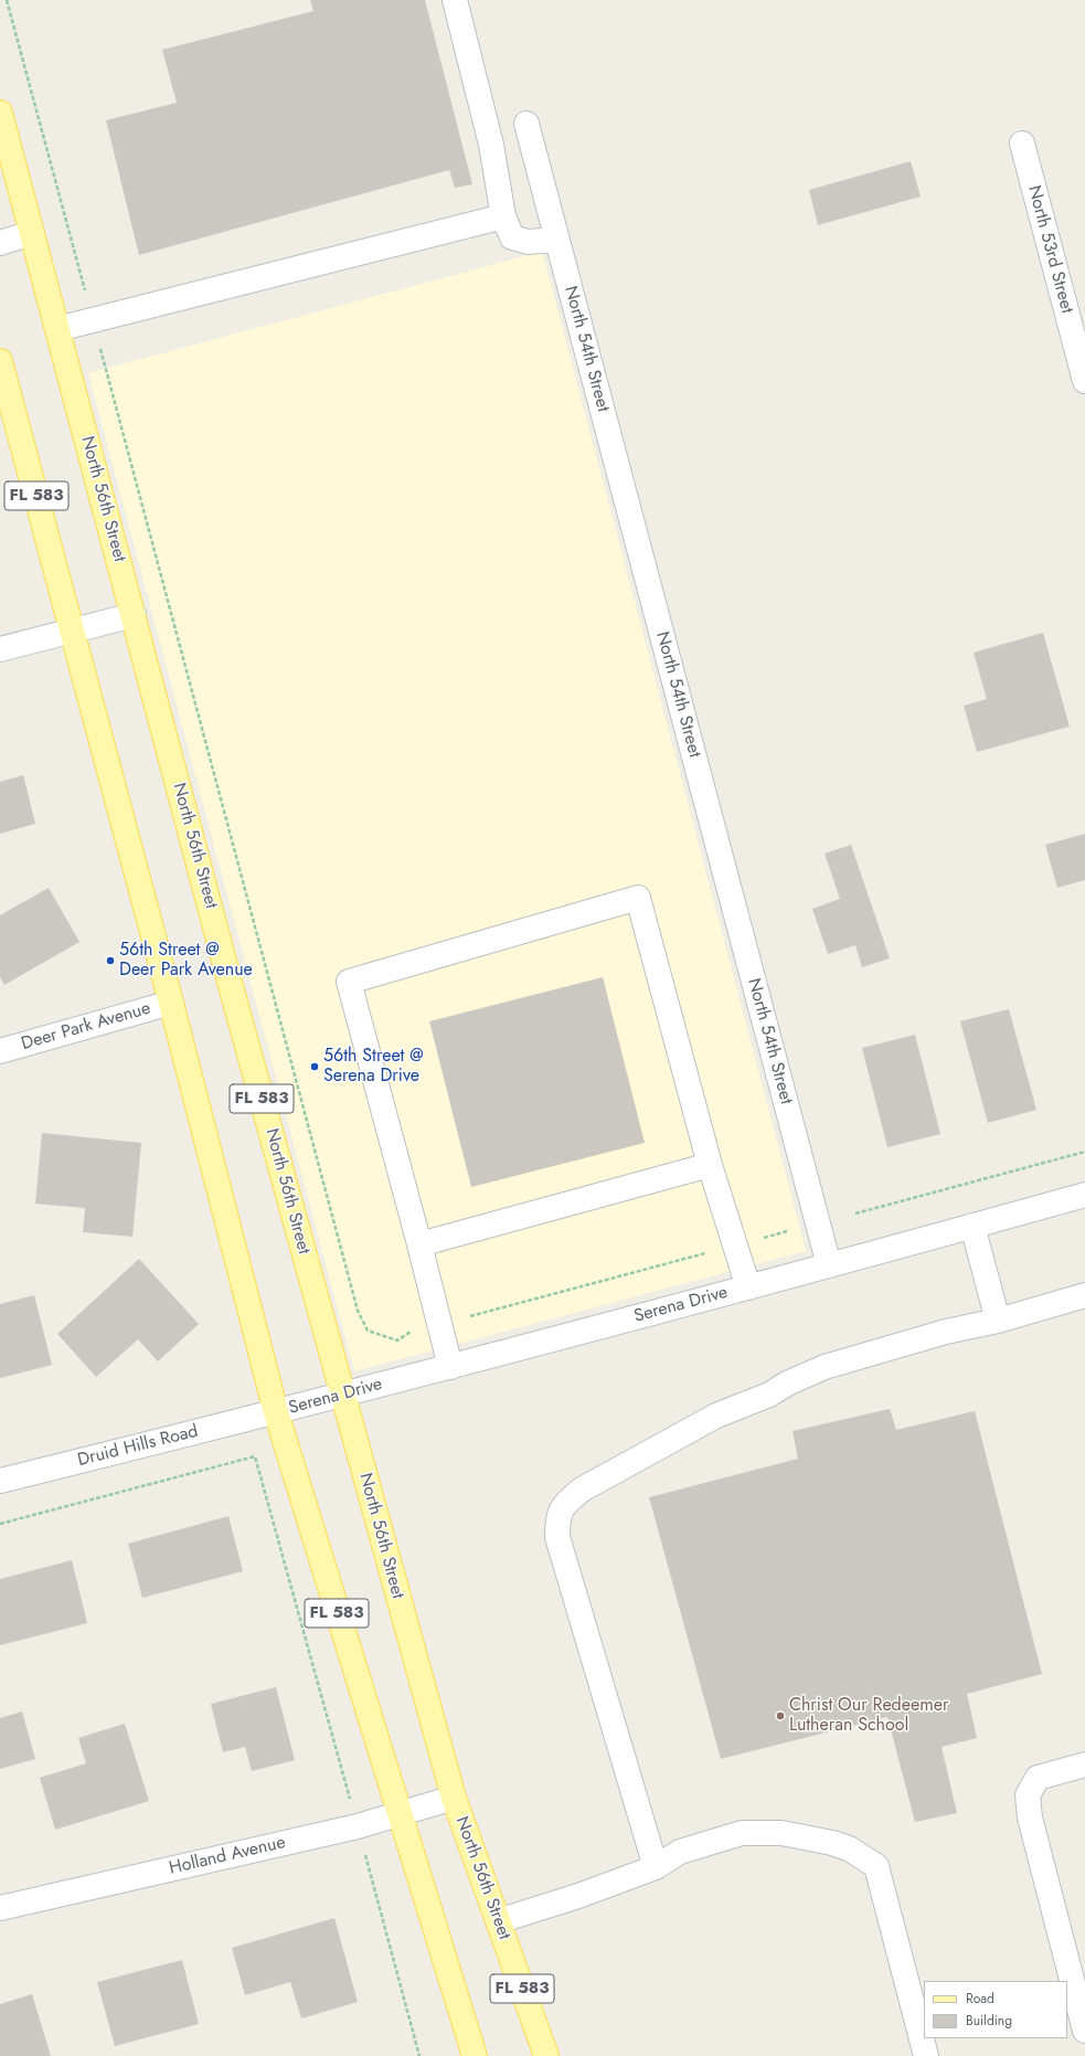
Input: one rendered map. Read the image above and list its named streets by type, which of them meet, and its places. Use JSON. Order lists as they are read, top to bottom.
{
  "streets": {
    "main road": ["FL 583", "North 56th Street"],
    "street": [
      "North 53rd Street",
      "North 54th Street",
      "Deer Park Avenue",
      "Serena Drive",
      "Druid Hills Road",
      "Holland Avenue"
    ]
  },
  "crossings": [
    ["North 54th Street", "Serena Drive"],
    ["FL 583", "Deer Park Avenue"],
    ["FL 583", "Serena Drive"],
    ["FL 583", "Druid Hills Road"],
    ["FL 583", "Holland Avenue"],
    ["North 56th Street", "Serena Drive"],
    ["North 56th Street", "Holland Avenue"],
    ["Serena Drive", "Druid Hills Road"]
  ],
  "places": ["56th Street @ Deer Park Avenue", "56th Street @ Serena Drive", "Christ Our Redeemer Lutheran School"],
  "legend": ["Road", "Building"]
}
